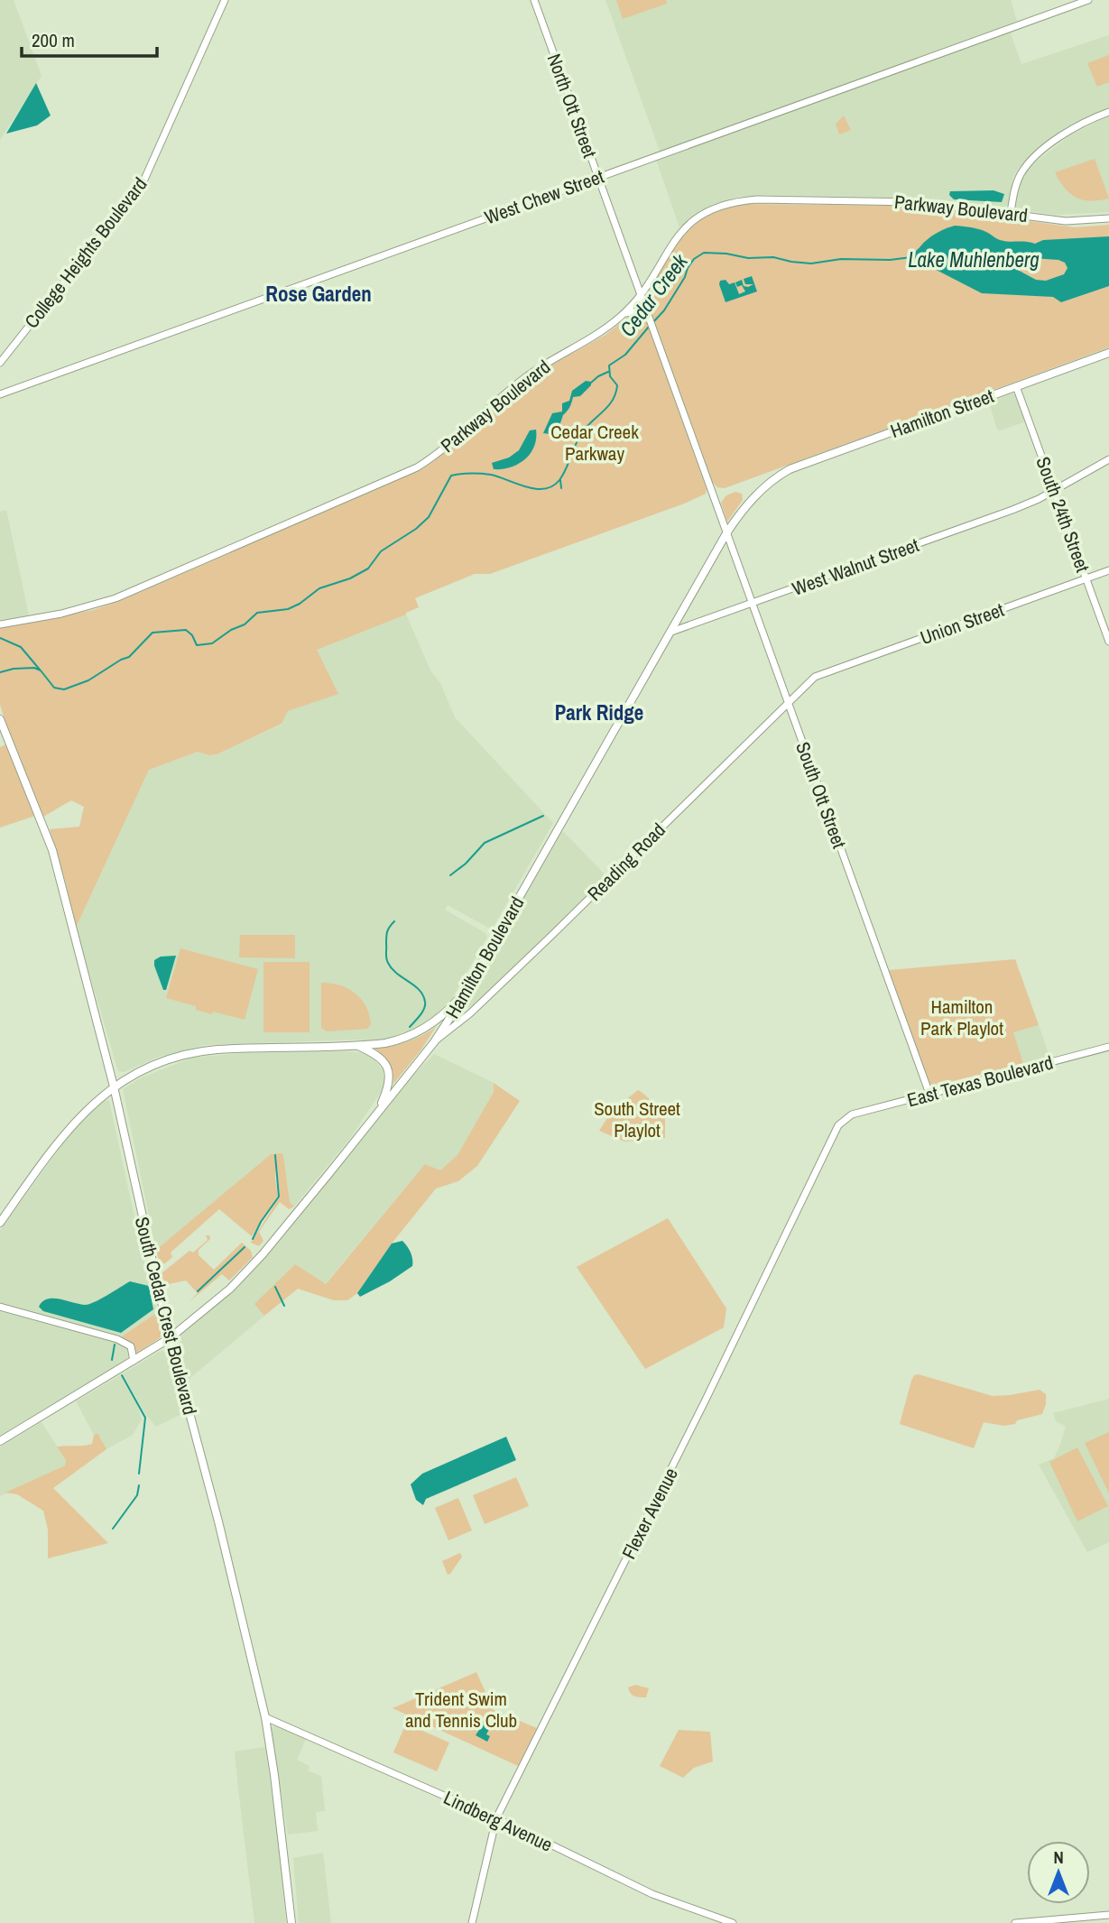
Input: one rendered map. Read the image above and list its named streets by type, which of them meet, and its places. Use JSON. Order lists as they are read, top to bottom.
{
  "streets": {
    "main road": ["Hamilton Street", "Hamilton Boulevard", "South Cedar Crest Boulevard"],
    "street": [
      "North Ott Street",
      "West Chew Street",
      "Parkway Boulevard",
      "College Heights Boulevard",
      "South 24th Street",
      "West Walnut Street",
      "Union Street",
      "South Ott Street",
      "Reading Road",
      "East Texas Boulevard",
      "Flexer Avenue",
      "Lindberg Avenue"
    ]
  },
  "crossings": [
    ["North Ott Street", "West Chew Street"],
    ["North Ott Street", "Parkway Boulevard"],
    ["North Ott Street", "South Ott Street"],
    ["Hamilton Street", "South 24th Street"],
    ["Hamilton Street", "Hamilton Boulevard"],
    ["South 24th Street", "West Walnut Street"],
    ["South 24th Street", "Union Street"],
    ["West Walnut Street", "South Ott Street"],
    ["West Walnut Street", "Hamilton Boulevard"],
    ["Union Street", "Reading Road"],
    ["South Ott Street", "Reading Road"],
    ["South Ott Street", "Hamilton Boulevard"],
    ["South Ott Street", "East Texas Boulevard"],
    ["Reading Road", "Hamilton Boulevard"],
    ["Hamilton Boulevard", "South Cedar Crest Boulevard"],
    ["East Texas Boulevard", "Flexer Avenue"],
    ["South Cedar Crest Boulevard", "Lindberg Avenue"],
    ["Flexer Avenue", "Lindberg Avenue"]
  ],
  "districts": ["Rose Garden", "Park Ridge"],
  "water": ["Lake Muhlenberg", "Cedar Creek"],
  "parks": [
    "Cedar Creek Parkway",
    "Hamilton Park Playlot",
    "South Street Playlot",
    "Trident Swim and Tennis Club"
  ],
  "scale_bar": "200 m",
  "north": "top"
}
